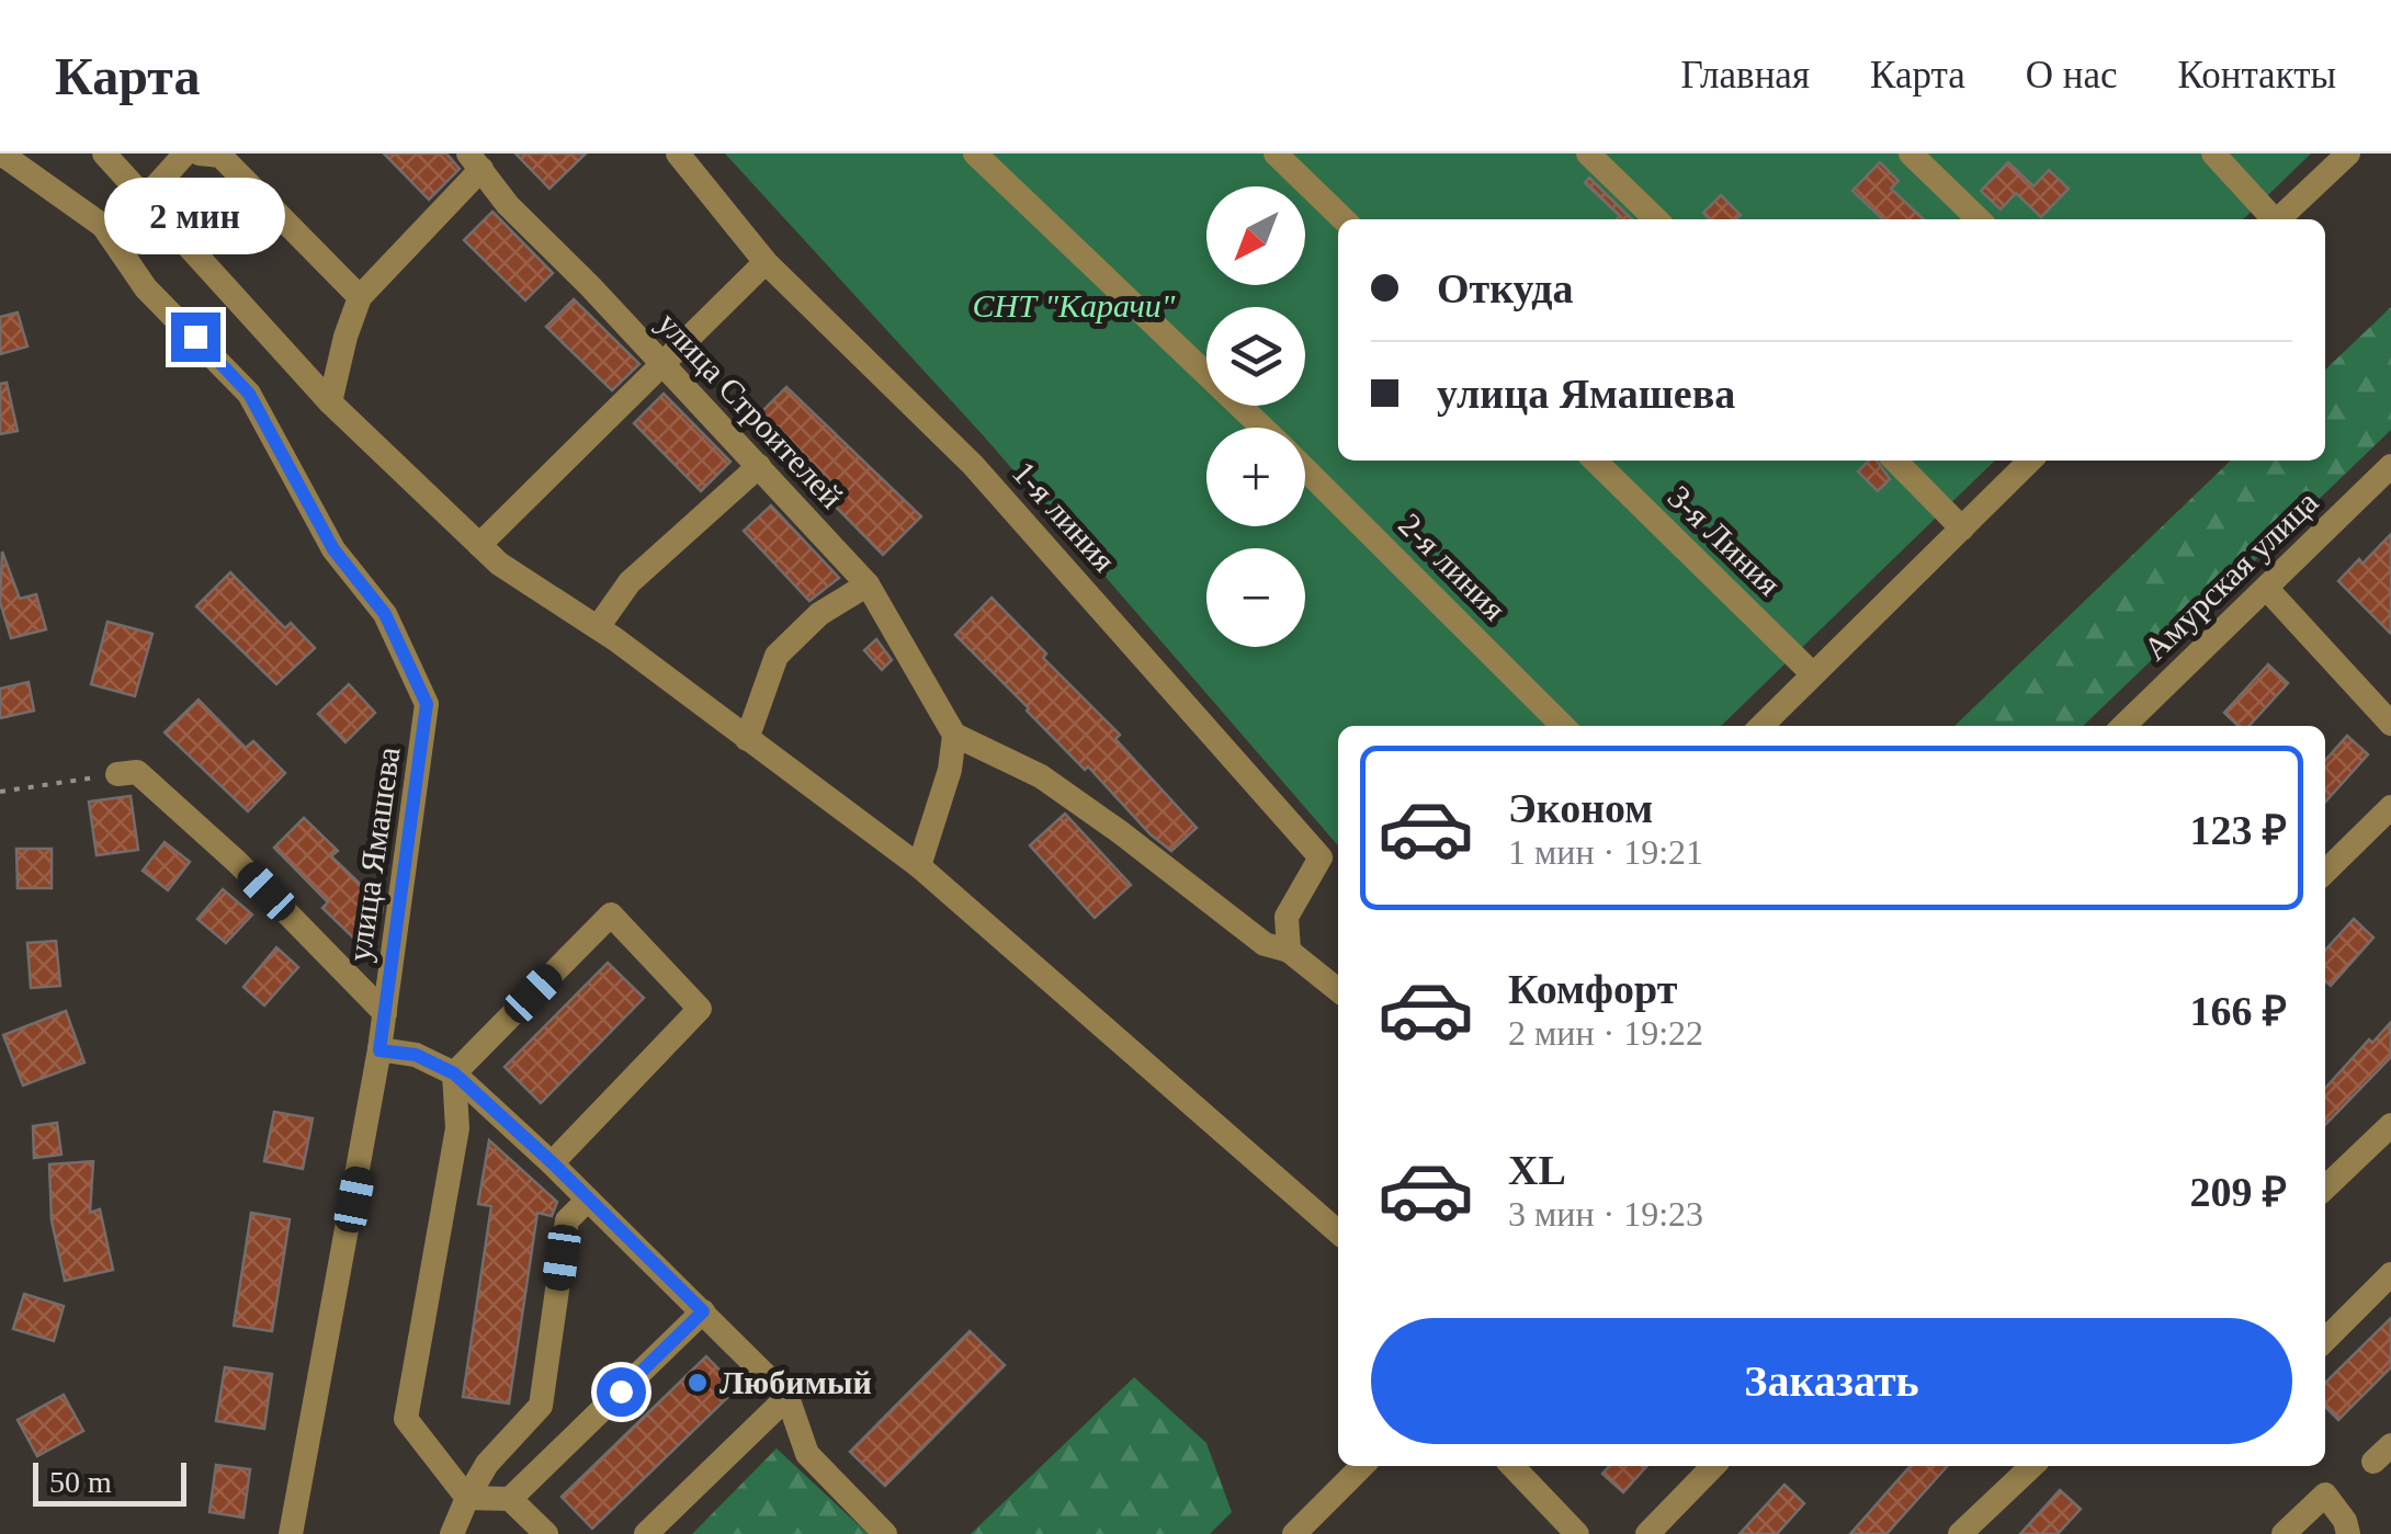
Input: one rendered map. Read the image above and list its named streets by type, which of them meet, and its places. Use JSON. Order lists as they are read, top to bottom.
{
  "streets": {
    "street": [
      "улица Строителей",
      "1-я линия",
      "3-я Линия",
      "2-я линия",
      "Амурская улица",
      "улица Ямашева"
    ]
  },
  "parks": ["СНТ \"Карачи\""],
  "places": ["Любимый"],
  "scale_bar": "50 m",
  "north": "bottom left",
  "page": {
    "header": "Карта",
    "nav": [
      "Главная",
      "Карта",
      "О нас",
      "Контакты"
    ],
    "bubble": "2 мин",
    "map_buttons": ["+", "−"],
    "banner": ["Откуда", "улица Ямашева"],
    "list": [
      {
        "name": "Эконом",
        "note": "1 мин · 19:21",
        "value": "123 ₽"
      },
      {
        "name": "Комфорт",
        "note": "2 мин · 19:22",
        "value": "166 ₽"
      },
      {
        "name": "XL",
        "note": "3 мин · 19:23",
        "value": "209 ₽"
      }
    ],
    "buttons": "Заказать",
    "scale": "50 m"
  }
}
